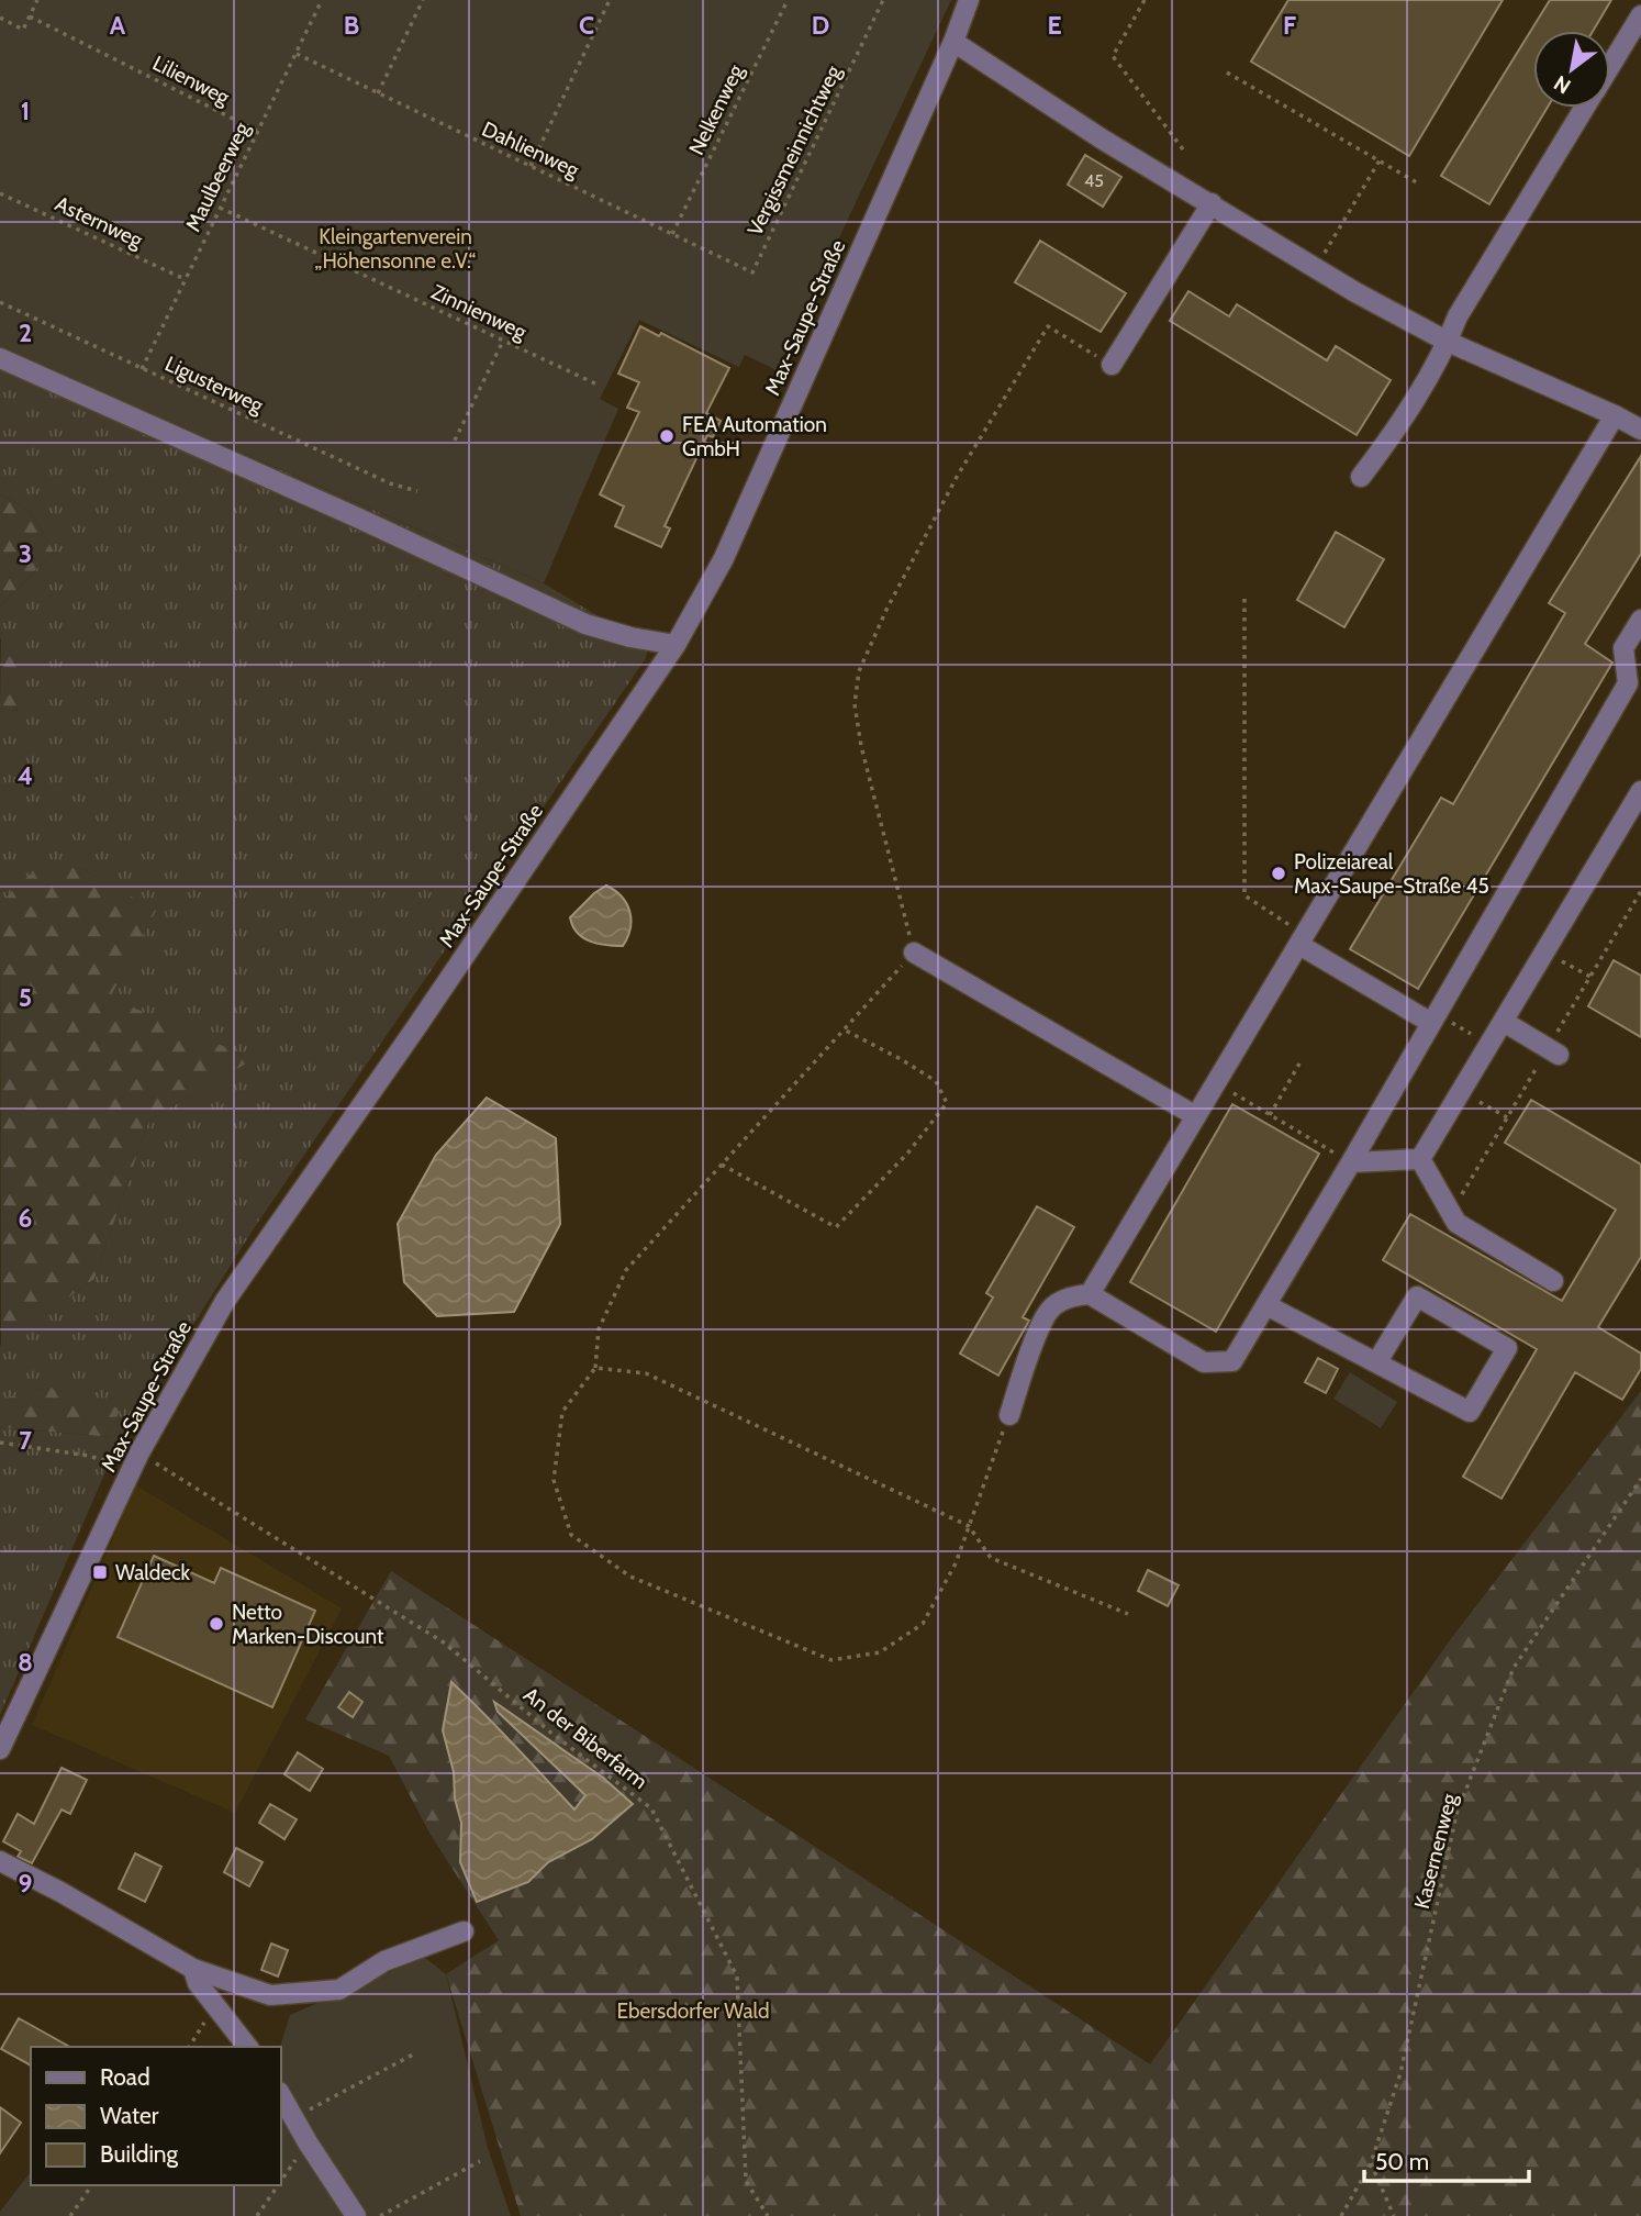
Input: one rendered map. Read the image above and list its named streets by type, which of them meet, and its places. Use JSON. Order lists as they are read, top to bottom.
{
  "streets": {
    "street": ["Max-Saupe-Straße"],
    "path": [
      "Lilienweg",
      "Nelkenweg",
      "Dahlienweg",
      "Vergissmeinnichtweg",
      "Maulbeerweg",
      "Asternweg",
      "Zinnienweg",
      "Ligusterweg",
      "An der Biberfarm",
      "Kasernenweg"
    ]
  },
  "crossings": [
    ["Lilienweg", "Maulbeerweg"],
    ["Nelkenweg", "Dahlienweg"],
    ["Dahlienweg", "Vergissmeinnichtweg"],
    ["Dahlienweg", "Maulbeerweg"],
    ["Maulbeerweg", "Asternweg"],
    ["Maulbeerweg", "Zinnienweg"],
    ["Maulbeerweg", "Ligusterweg"],
    ["Max-Saupe-Straße", "An der Biberfarm"]
  ],
  "parks": ["Kleingartenverein „Höhensonne e.V.“", "Ebersdorfer Wald"],
  "places": {
    "other": ["FEA Automation GmbH", "Polizeiareal Max-Saupe-Straße 45", "Netto Marken-Discount"],
    "transit": ["Waldeck"]
  },
  "house_numbers": ["45"],
  "legend": ["Road", "Water", "Building"],
  "scale_bar": "50 m",
  "north": "bottom left",
  "grid": {
    "columns": [
      "A",
      "B",
      "C",
      "D",
      "E",
      "F"
    ],
    "rows": [
      "1",
      "2",
      "3",
      "4",
      "5",
      "6",
      "7",
      "8",
      "9"
    ]
  }
}
